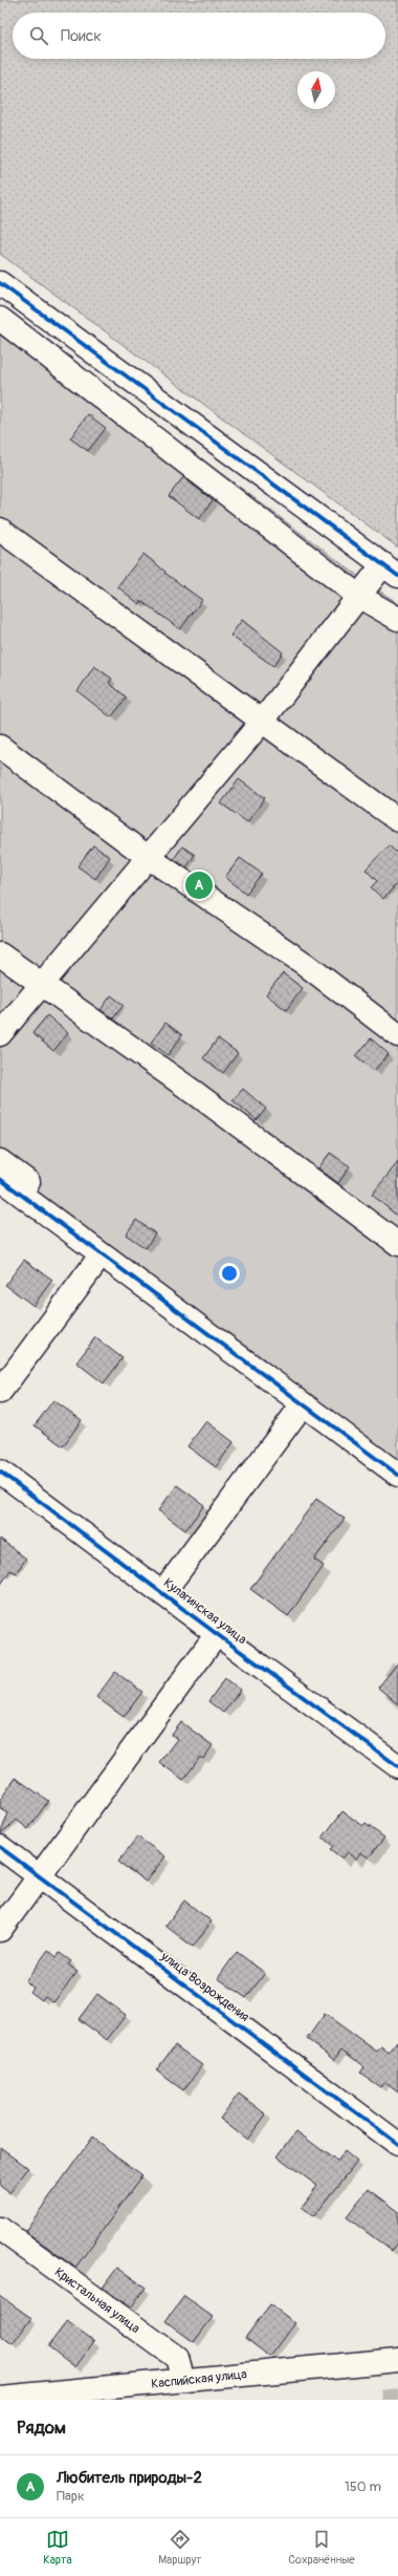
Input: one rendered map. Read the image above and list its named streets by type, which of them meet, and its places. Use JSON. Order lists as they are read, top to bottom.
{
  "streets": {
    "street": [
      "Кулагинская улица",
      "улица Возрождения",
      "Кристальная улица",
      "Каспийская улица"
    ]
  },
  "crossings": [
    ["Кристальная улица", "Каспийская улица"]
  ],
  "north": "top",
  "page": {
    "search": "Поиск",
    "pins": "A",
    "heading": "Рядом",
    "list": [
      {
        "mark": "A",
        "name": "Любитель природы-2",
        "note": "Парк",
        "value": "150 m"
      }
    ],
    "nav": ["Карта", "Маршрут", "Сохранённые"]
  }
}
